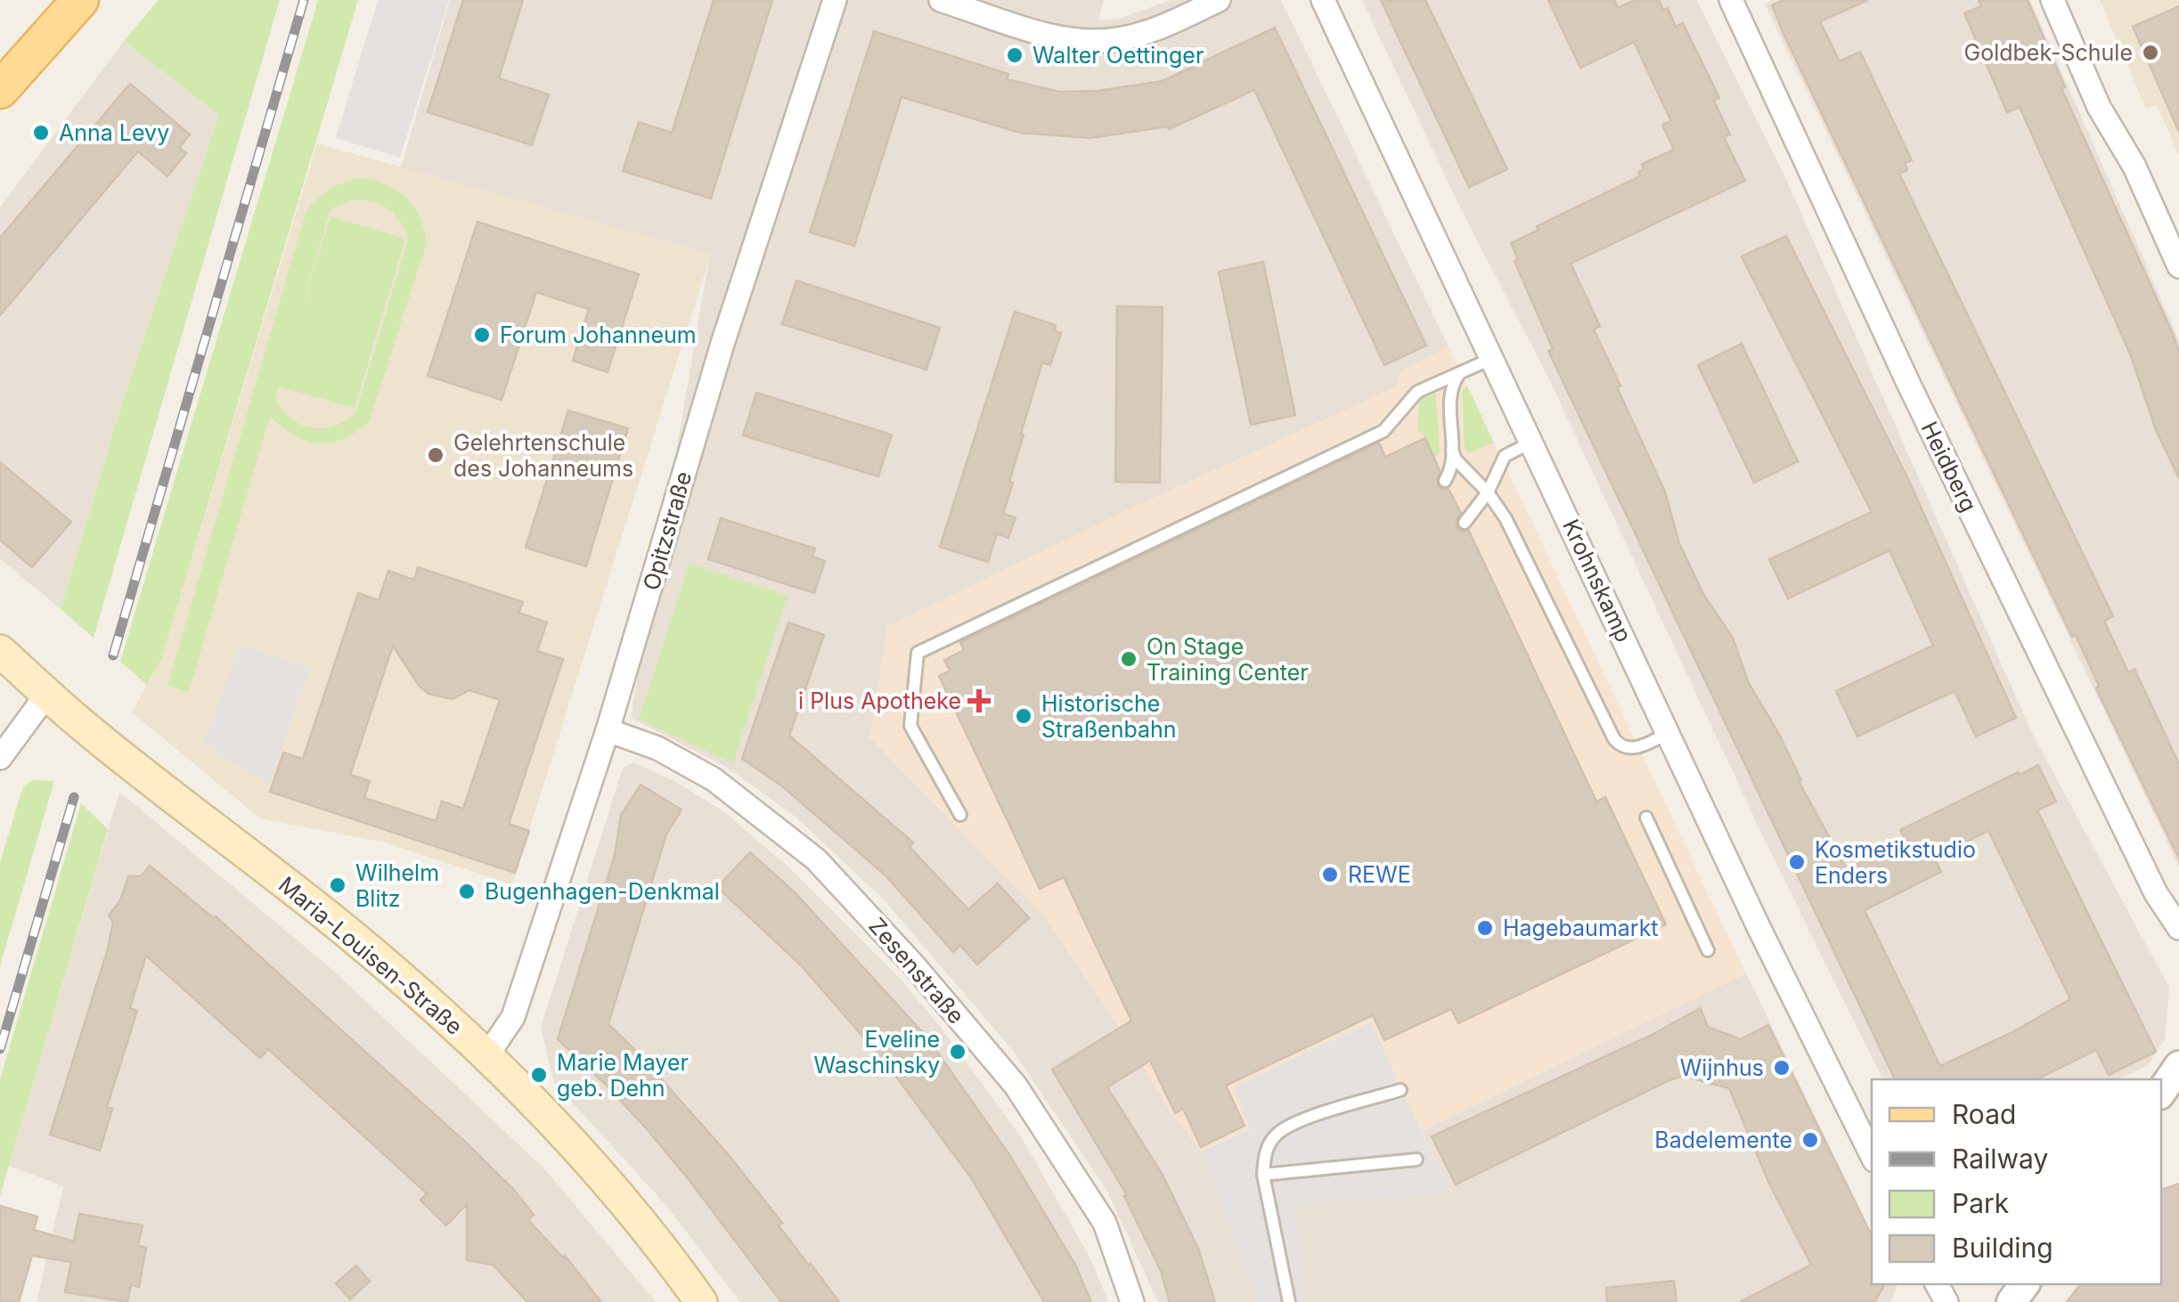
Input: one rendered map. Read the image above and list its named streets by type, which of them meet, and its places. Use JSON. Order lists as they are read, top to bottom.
{
  "streets": {
    "main road": ["Maria-Louisen-Straße"],
    "street": [
      "Heidberg",
      "Opitzstraße",
      "Krohnskamp",
      "Zesenstraße"
    ]
  },
  "crossings": [
    ["Opitzstraße", "Maria-Louisen-Straße"],
    ["Opitzstraße", "Zesenstraße"]
  ],
  "places": {
    "other": [
      "Goldbek-Schule",
      "Walter Oettinger",
      "Anna Levy",
      "Forum Johanneum",
      "Gelehrtenschule des Johanneums",
      "On Stage Training Center",
      "Historische Straßenbahn",
      "Kosmetikstudio Enders",
      "REWE",
      "Wilhelm Blitz",
      "Bugenhagen-Denkmal",
      "Hagebaumarkt",
      "Eveline Waschinsky",
      "Wijnhus",
      "Marie Mayer geb. Dehn",
      "Badelemente"
    ],
    "health": ["i Plus Apotheke"]
  },
  "legend": [
    "Road",
    "Railway",
    "Park",
    "Building"
  ]
}
